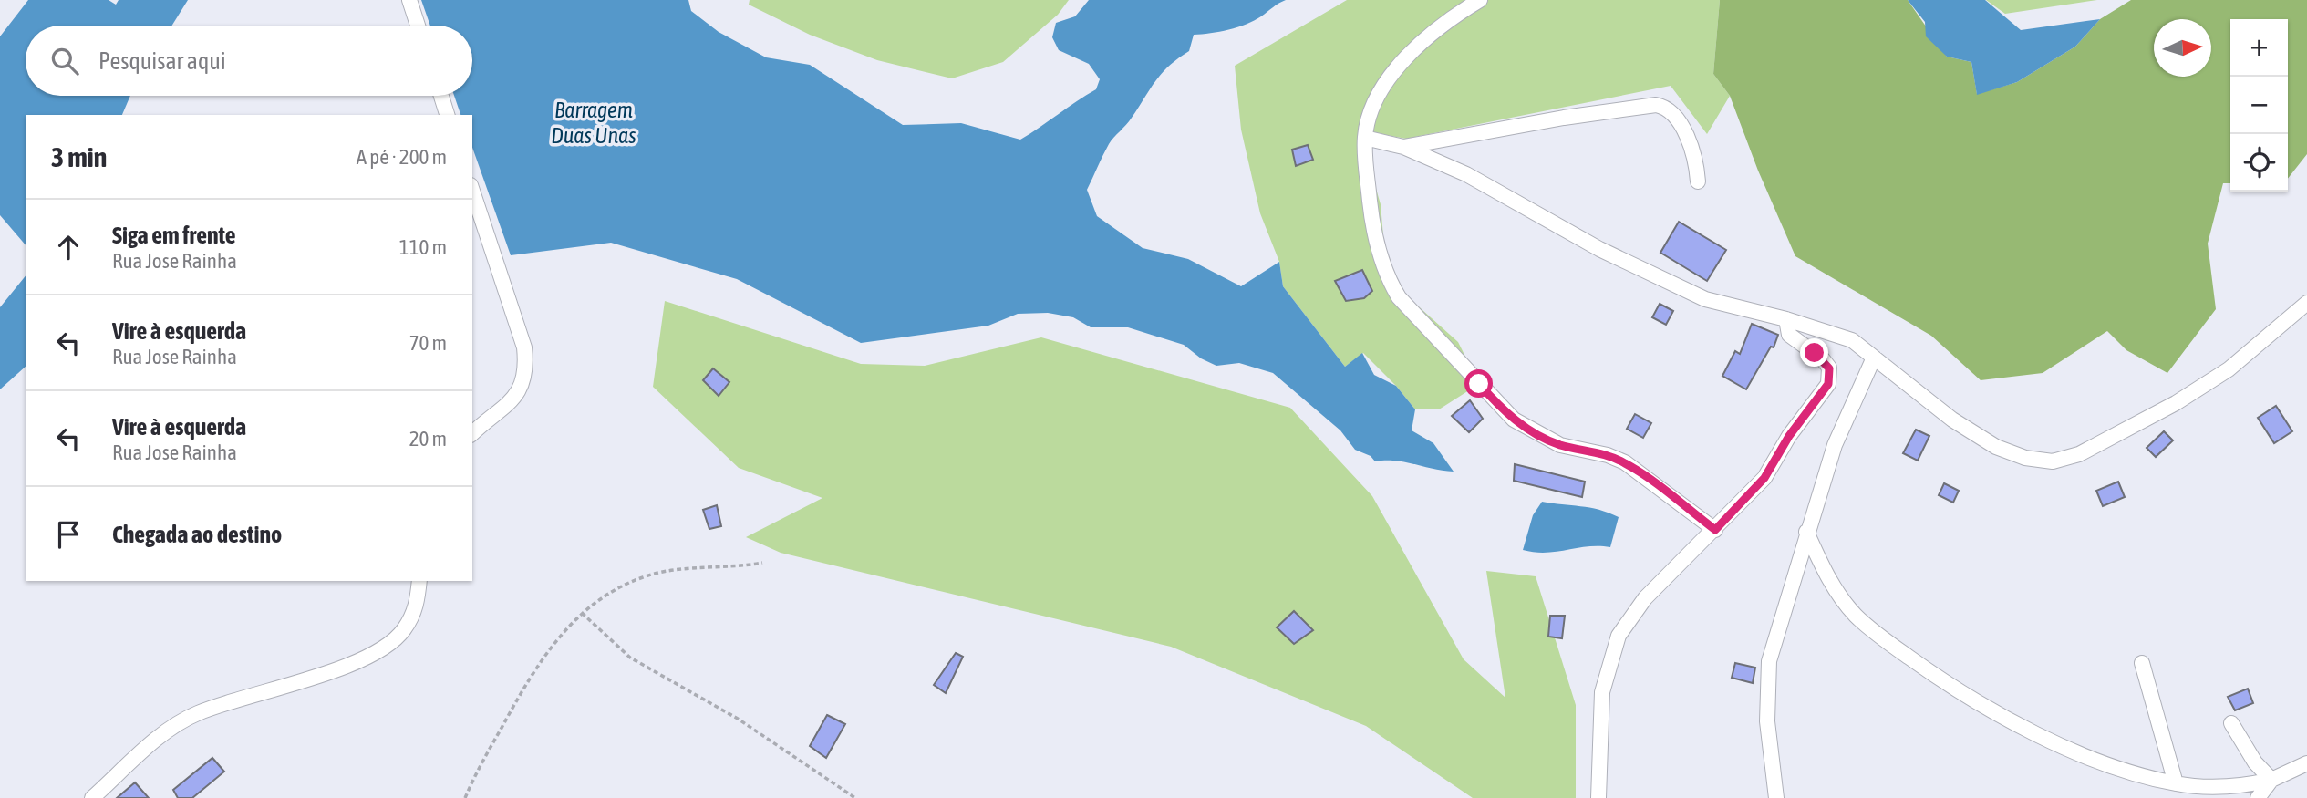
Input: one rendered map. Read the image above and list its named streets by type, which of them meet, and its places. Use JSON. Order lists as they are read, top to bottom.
{
  "water": ["Barragem Duas Unas"],
  "north": "right",
  "page": {
    "map_buttons": ["+", "−"],
    "search": "Pesquisar aqui",
    "heading": ["3 min", "A pé · 200 m"],
    "list": [
      ["Siga em frente", "Rua Jose Rainha", "110 m"],
      ["Vire à esquerda", "Rua Jose Rainha", "70 m"],
      ["Vire à esquerda", "Rua Jose Rainha", "20 m"],
      "Chegada ao destino"
    ]
  }
}
